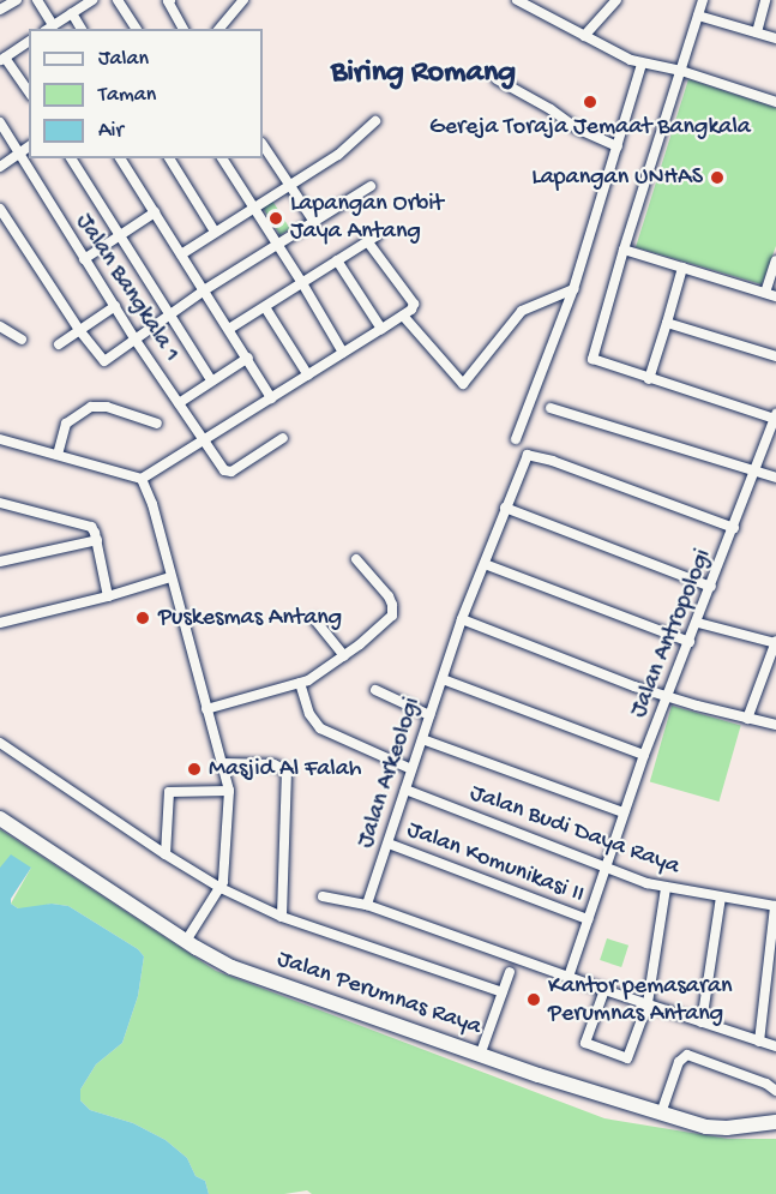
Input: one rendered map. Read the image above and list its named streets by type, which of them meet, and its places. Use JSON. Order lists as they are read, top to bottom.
{
  "streets": {
    "street": [
      "Jalan Bangkala 1",
      "Jalan Antropologi",
      "Jalan Arkeologi",
      "Jalan Budi Daya Raya",
      "Jalan Komunikasi II",
      "Jalan Perumnas Raya"
    ]
  },
  "crossings": [
    ["Jalan Antropologi", "Jalan Arkeologi"],
    ["Jalan Antropologi", "Jalan Budi Daya Raya"],
    ["Jalan Antropologi", "Jalan Komunikasi II"],
    ["Jalan Arkeologi", "Jalan Budi Daya Raya"],
    ["Jalan Arkeologi", "Jalan Komunikasi II"]
  ],
  "districts": ["Biring Romang"],
  "places": [
    "Gereja Toraja Jemaat Bangkala",
    "Lapangan UNHAS",
    "Lapangan Orbit Jaya Antang",
    "Puskesmas Antang",
    "Masjid Al Falah",
    "Kantor pemasaran Perumnas Antang"
  ],
  "legend": ["Jalan", "Taman", "Air"]
}
